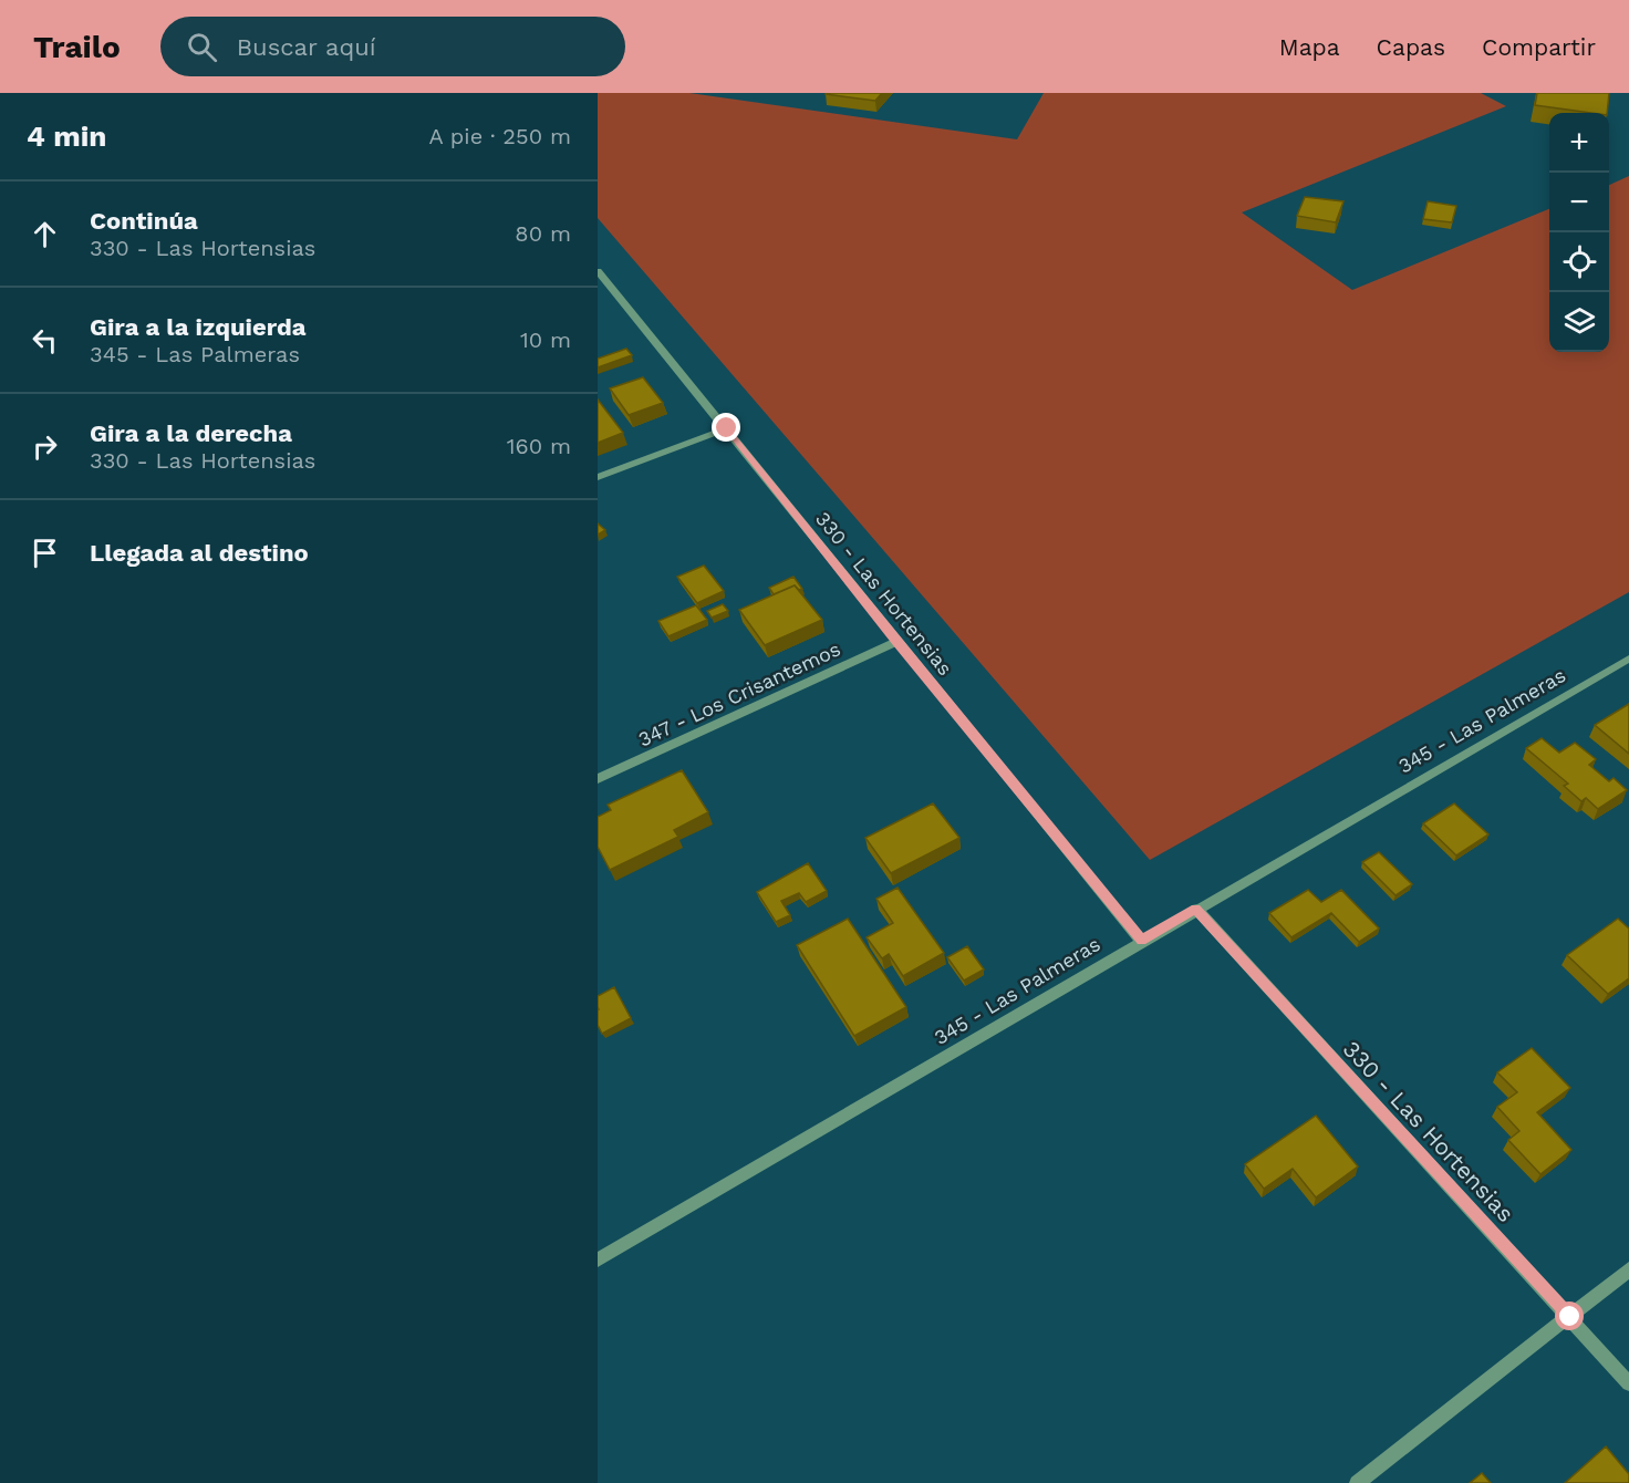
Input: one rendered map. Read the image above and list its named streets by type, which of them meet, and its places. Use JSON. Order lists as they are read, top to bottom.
{
  "streets": {
    "street": ["330 - Las Hortensias", "347 - Los Crisantemos", "345 - Las Palmeras"]
  },
  "crossings": [
    ["330 - Las Hortensias", "347 - Los Crisantemos"],
    ["330 - Las Hortensias", "345 - Las Palmeras"]
  ],
  "page": {
    "header": "Trailo",
    "search": "Buscar aquí",
    "nav": ["Mapa", "Capas", "Compartir"],
    "heading": ["4 min", "A pie · 250 m"],
    "map_buttons": ["+", "−"],
    "list": [
      ["Continúa", "330 - Las Hortensias", "80 m"],
      ["Gira a la izquierda", "345 - Las Palmeras", "10 m"],
      ["Gira a la derecha", "330 - Las Hortensias", "160 m"],
      "Llegada al destino"
    ]
  }
}
